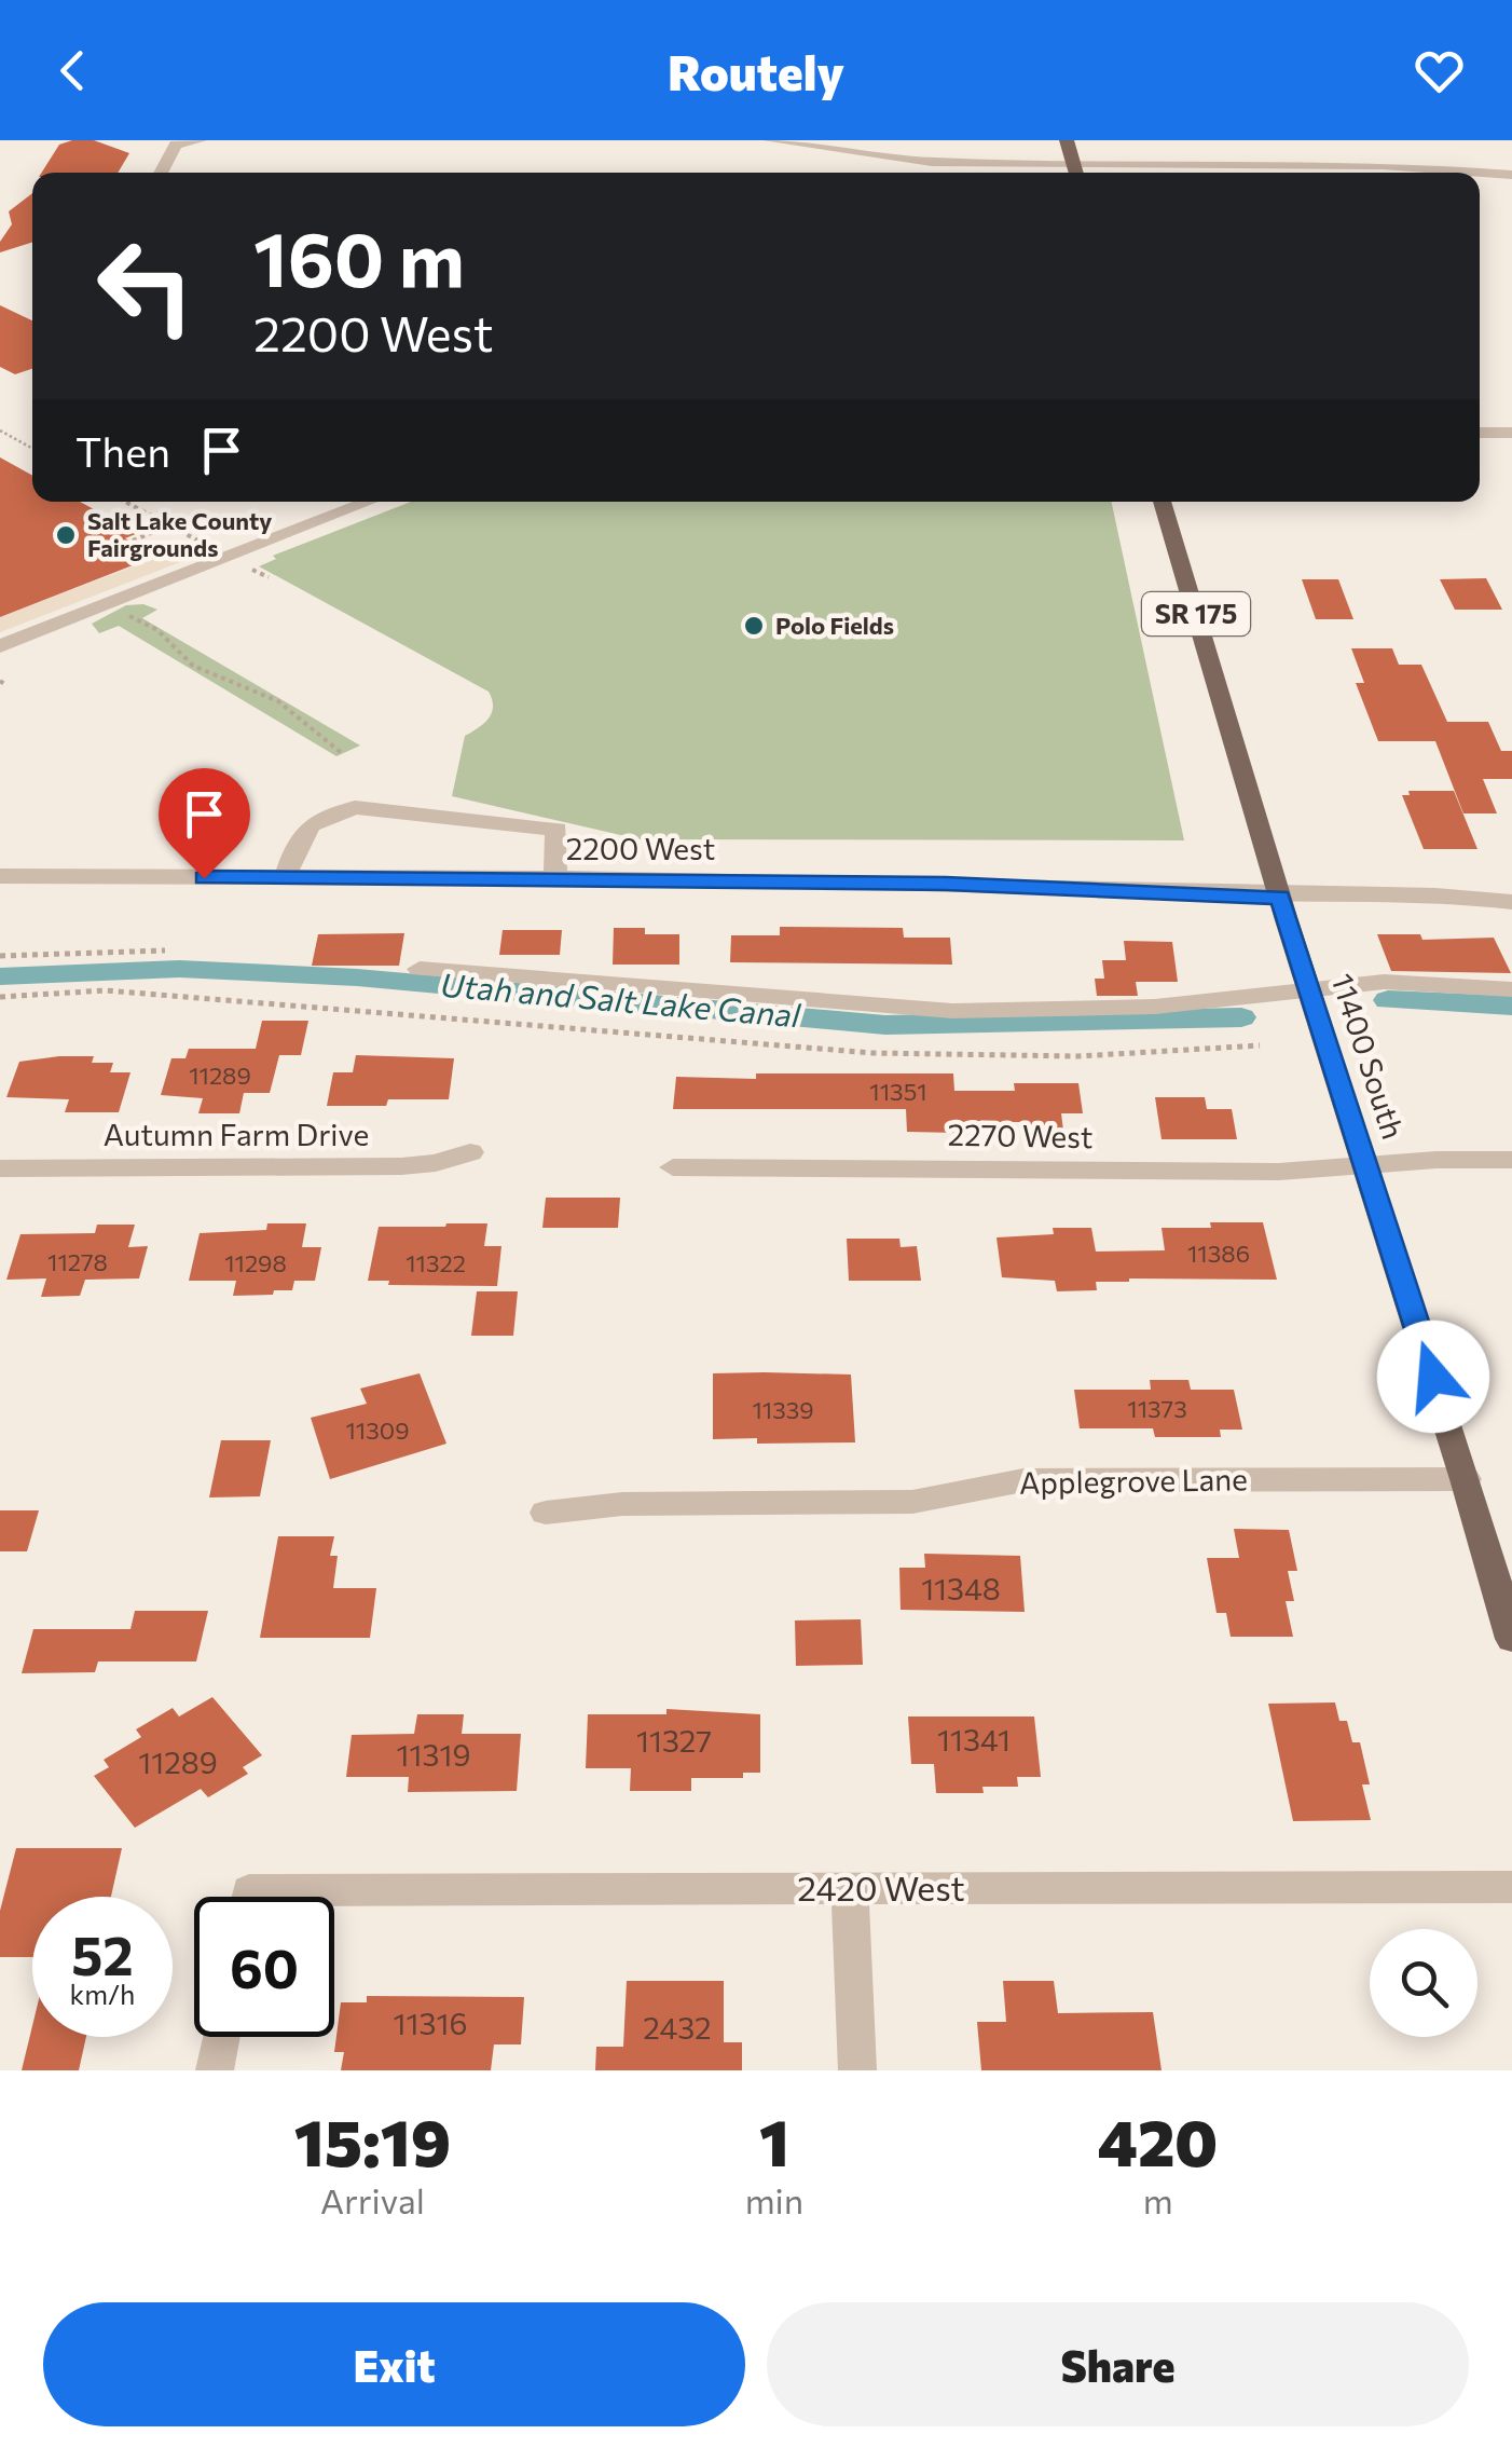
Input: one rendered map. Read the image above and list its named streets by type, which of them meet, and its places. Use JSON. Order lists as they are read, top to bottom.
{
  "streets": {
    "main road": ["SR 175", "11400 South"],
    "street": [
      "2200 West",
      "Autumn Farm Drive",
      "2270 West",
      "Applegrove Lane",
      "2420 West"
    ]
  },
  "crossings": [
    ["2200 West", "11400 South"],
    ["11400 South", "2270 West"],
    ["11400 South", "Applegrove Lane"]
  ],
  "water": ["Utah and Salt Lake Canal"],
  "places": ["Salt Lake County Fairgrounds", "Polo Fields"],
  "house_numbers": [
    "11289",
    "11351",
    "11386",
    "11278",
    "11298",
    "11322",
    "11373",
    "11339",
    "11309",
    "11348",
    "11341",
    "11327",
    "11319",
    "11289",
    "11316",
    "2432"
  ],
  "page": {
    "header": "Routely",
    "turn": ["160 m", "2200 West"],
    "then": "Then",
    "speed": "52 km/h",
    "limit": "60",
    "eta": [
      "15:19",
      "Arrival",
      "1",
      "min",
      "420",
      "m"
    ],
    "buttons": ["Exit", "Share"]
  }
}
